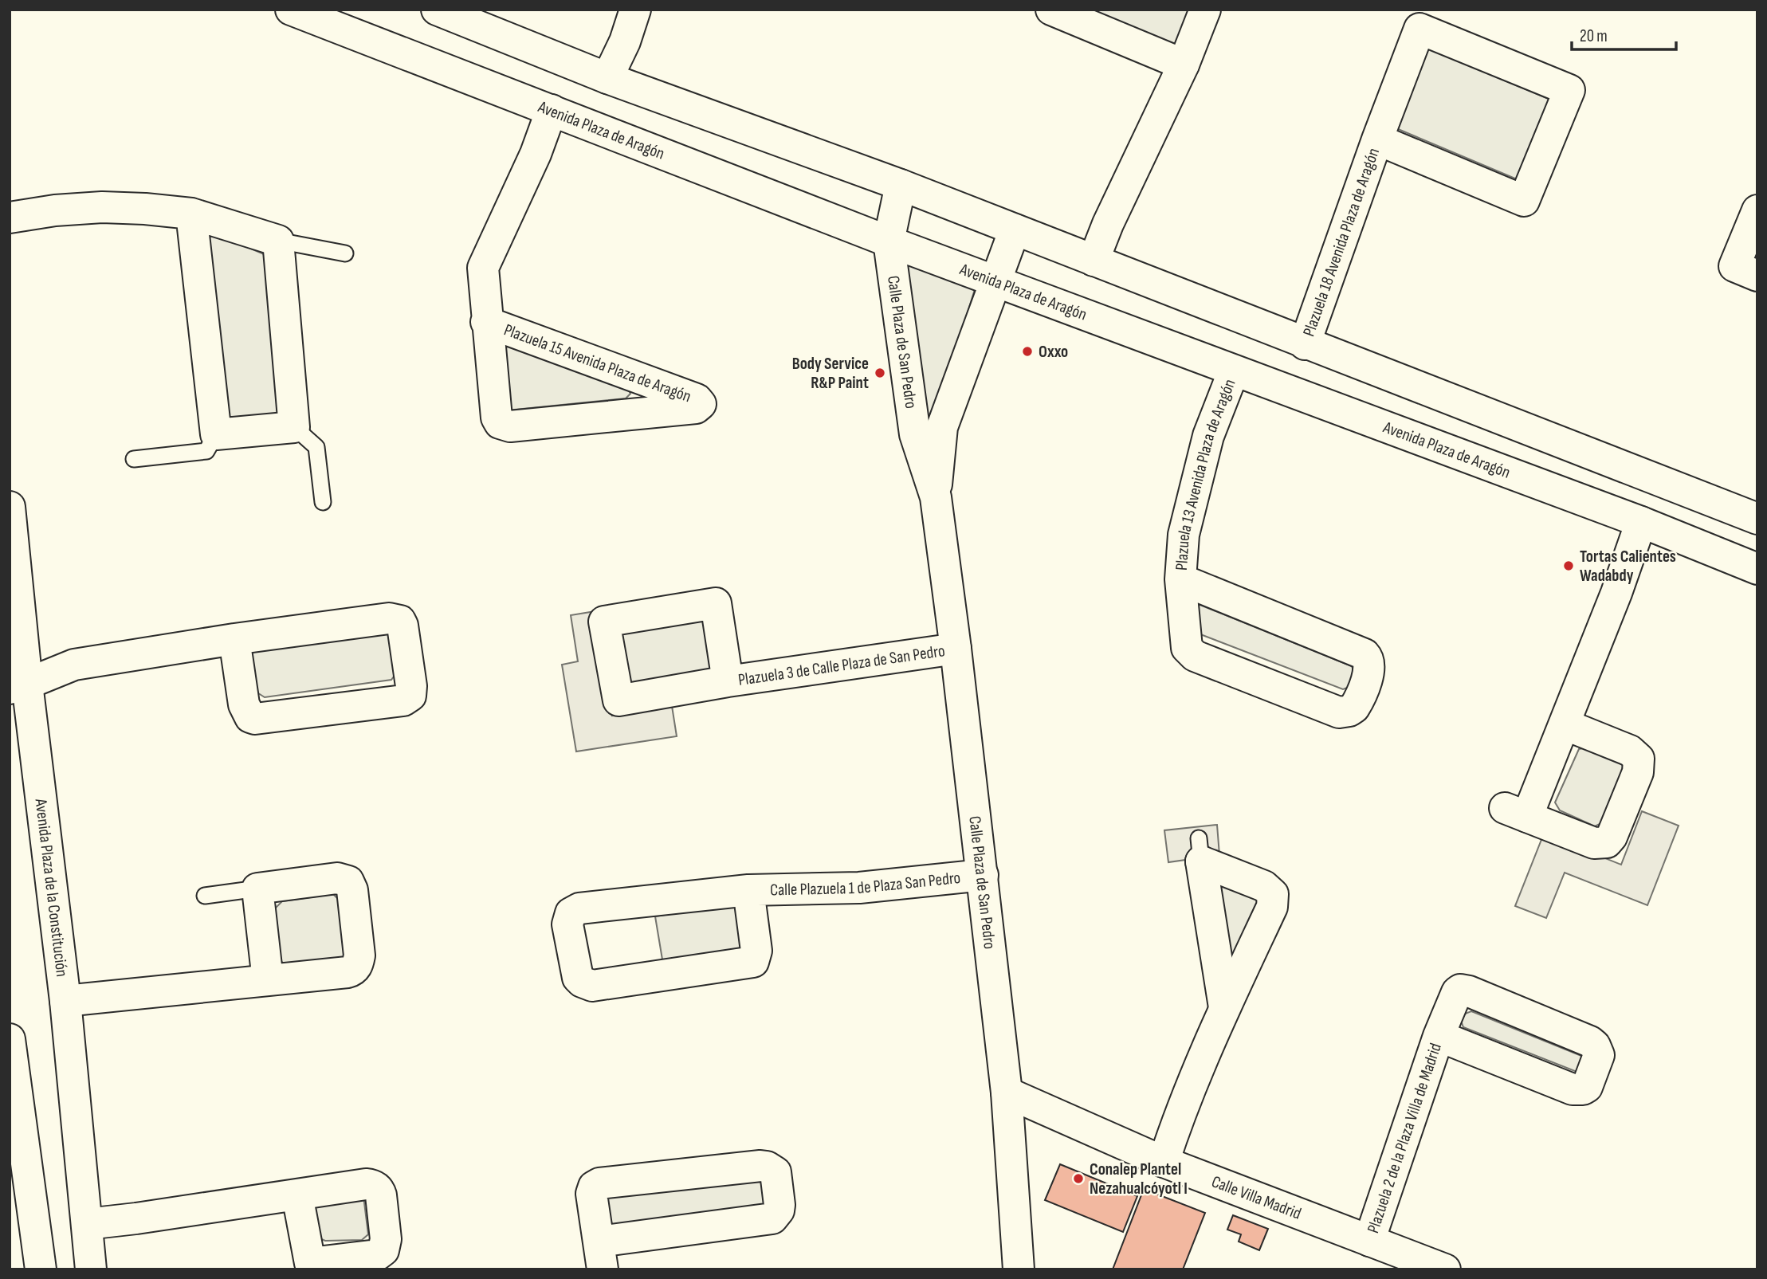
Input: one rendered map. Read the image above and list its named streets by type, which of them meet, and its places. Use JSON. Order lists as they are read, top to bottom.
{
  "streets": {
    "street": [
      "Avenida Plaza de Aragón",
      "Plazuela 18 Avenida Plaza de Aragón",
      "Calle Plaza de San Pedro",
      "Plazuela 15 Avenida Plaza de Aragón",
      "Plazuela 13 Avenida Plaza de Aragón",
      "Plazuela 3 de Calle Plaza de San Pedro",
      "Calle Plazuela 1 de Plaza San Pedro",
      "Avenida Plaza de la Constitución",
      "Plazuela 2 de la Plaza Villa de Madrid",
      "Calle Villa Madrid"
    ]
  },
  "crossings": [
    ["Avenida Plaza de Aragón", "Calle Plaza de San Pedro"],
    ["Avenida Plaza de Aragón", "Plazuela 15 Avenida Plaza de Aragón"],
    ["Avenida Plaza de Aragón", "Plazuela 13 Avenida Plaza de Aragón"],
    ["Calle Plaza de San Pedro", "Plazuela 3 de Calle Plaza de San Pedro"],
    ["Calle Plaza de San Pedro", "Calle Plazuela 1 de Plaza San Pedro"],
    ["Calle Plaza de San Pedro", "Calle Villa Madrid"],
    ["Plazuela 2 de la Plaza Villa de Madrid", "Calle Villa Madrid"]
  ],
  "places": [
    "Oxxo",
    "Body Service R&P Paint",
    "Tortas Calientes Wadabdy",
    "Conalep Plantel Nezahualcóyotl I"
  ],
  "scale_bar": "20 m"
}
